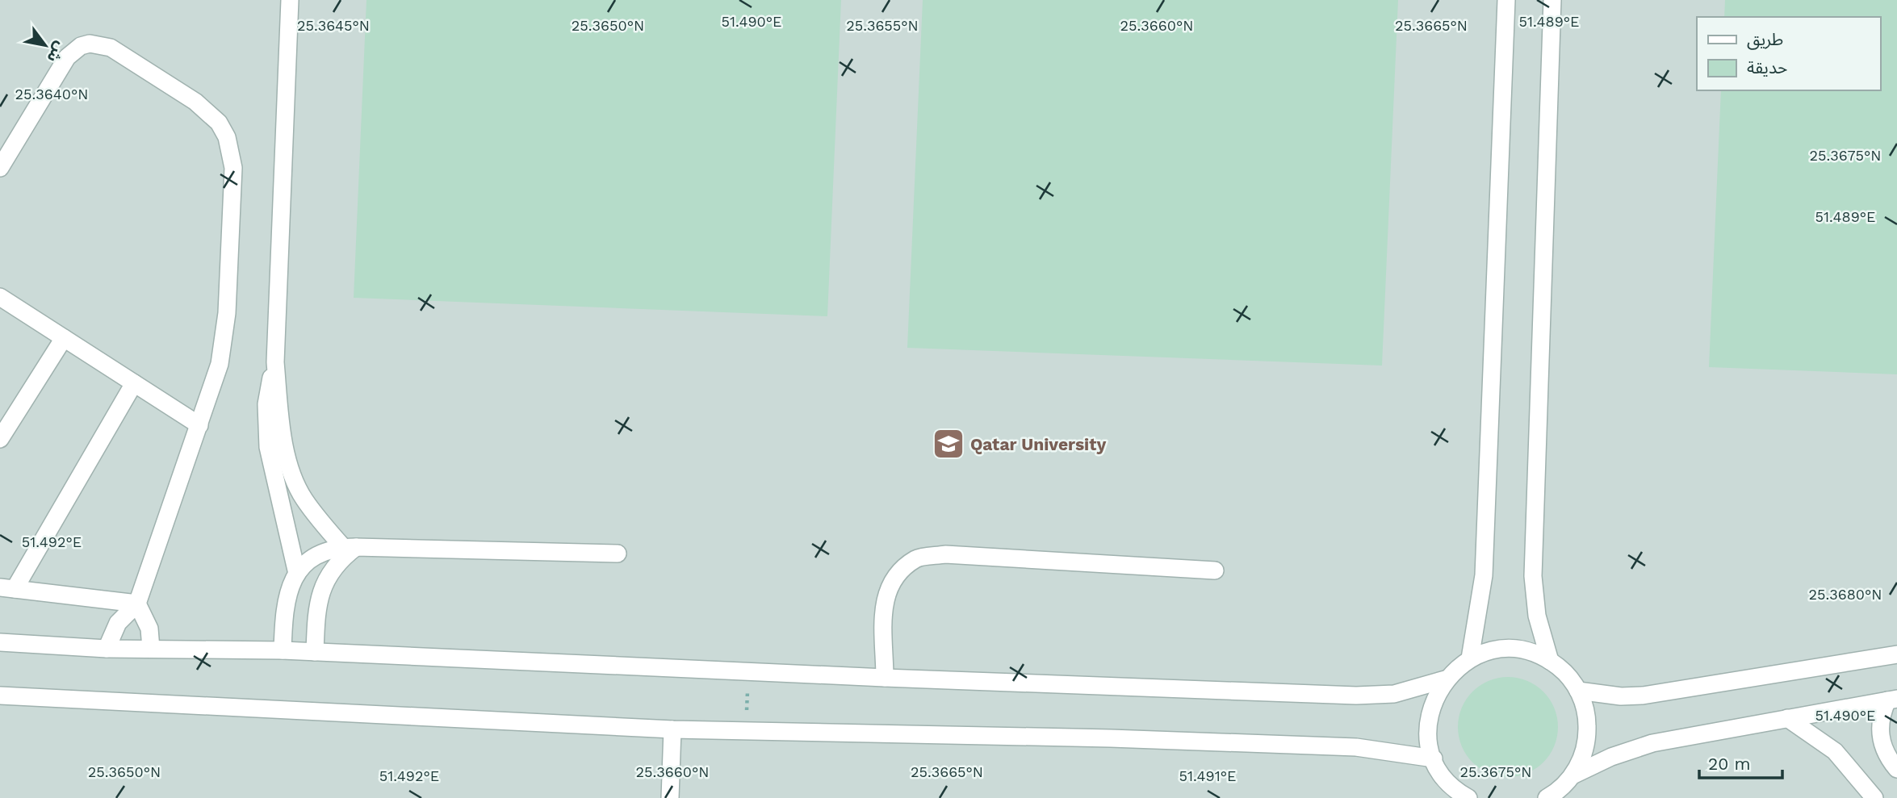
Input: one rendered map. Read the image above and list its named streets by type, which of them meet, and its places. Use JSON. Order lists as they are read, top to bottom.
{
  "places": {
    "school or university": ["Qatar University"]
  },
  "legend": ["طريق", "حديقة"],
  "scale_bar": "20 m",
  "north": "bottom right",
  "coordinates": [
    "51.490°E",
    "51.489°E",
    "25.3645°N",
    "25.3650°N",
    "25.3655°N",
    "25.3660°N",
    "25.3665°N",
    "25.3640°N",
    "25.3675°N",
    "51.492°E",
    "25.3680°N",
    "51.491°E"
  ]
}
